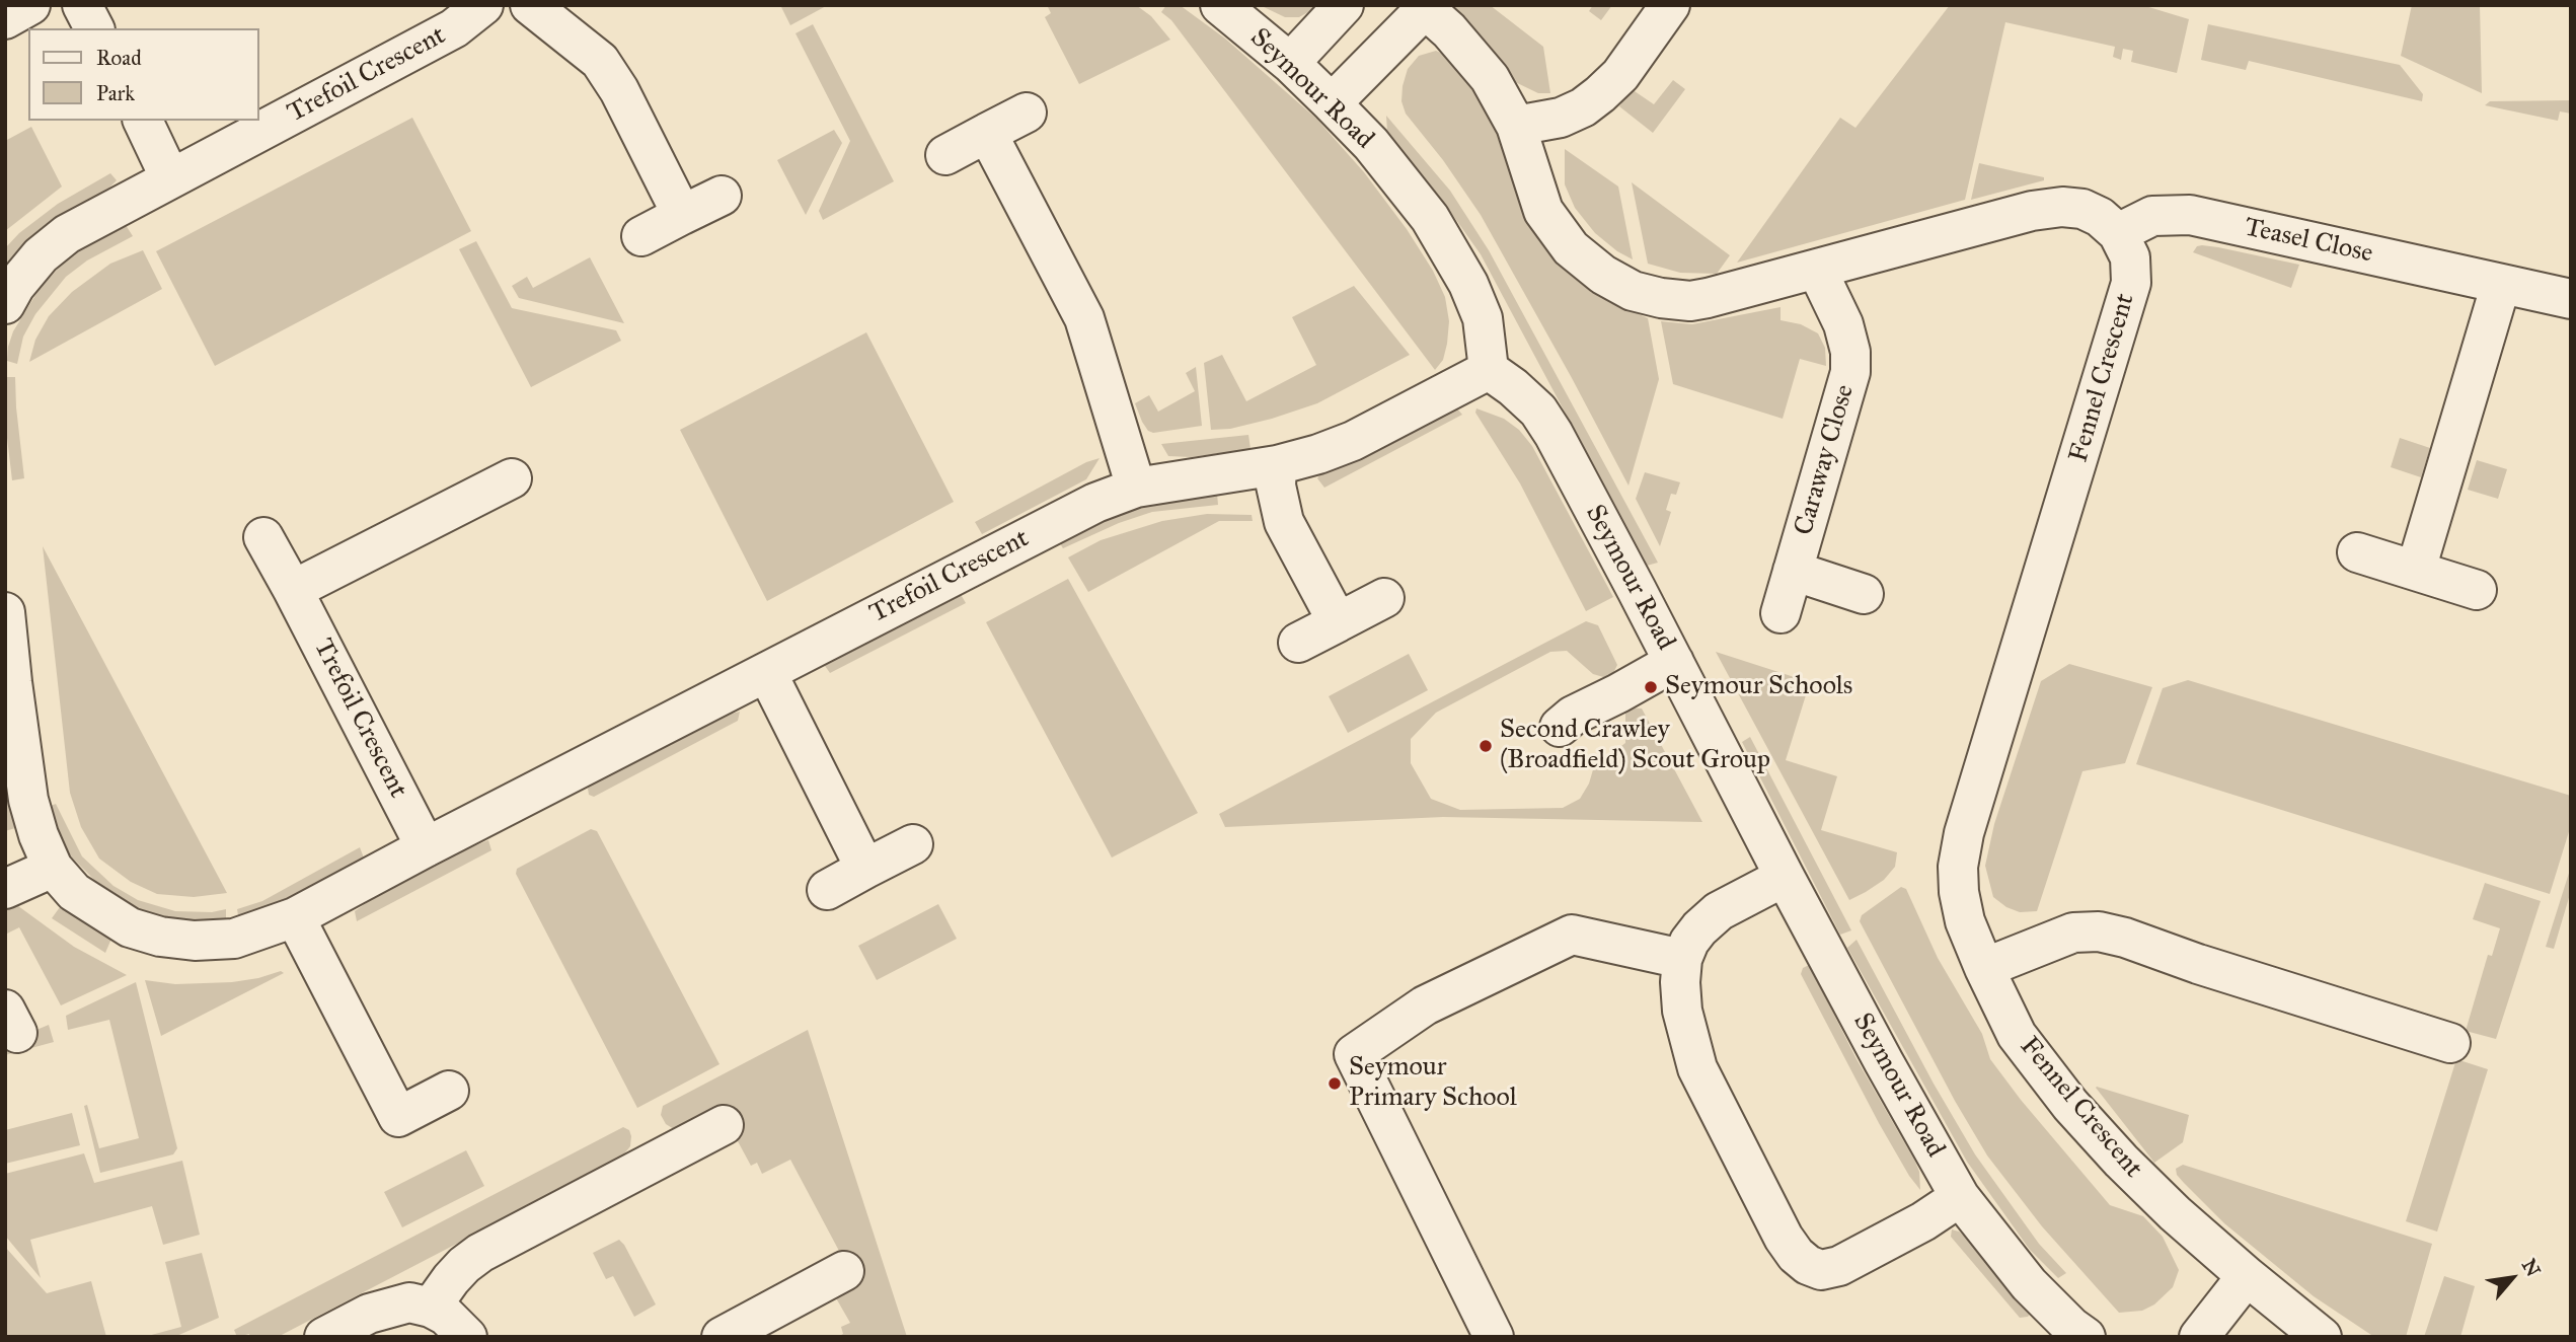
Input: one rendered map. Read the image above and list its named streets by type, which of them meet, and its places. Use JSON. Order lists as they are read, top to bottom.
{
  "streets": {
    "street": [
      "Trefoil Crescent",
      "Seymour Road",
      "Teasel Close",
      "Fennel Crescent",
      "Caraway Close"
    ]
  },
  "crossings": [
    ["Trefoil Crescent", "Seymour Road"],
    ["Teasel Close", "Fennel Crescent"]
  ],
  "places": ["Seymour Schools", "Second Crawley (Broadfield) Scout Group", "Seymour Primary School"],
  "legend": ["Road", "Park"],
  "north": "top right"
}
